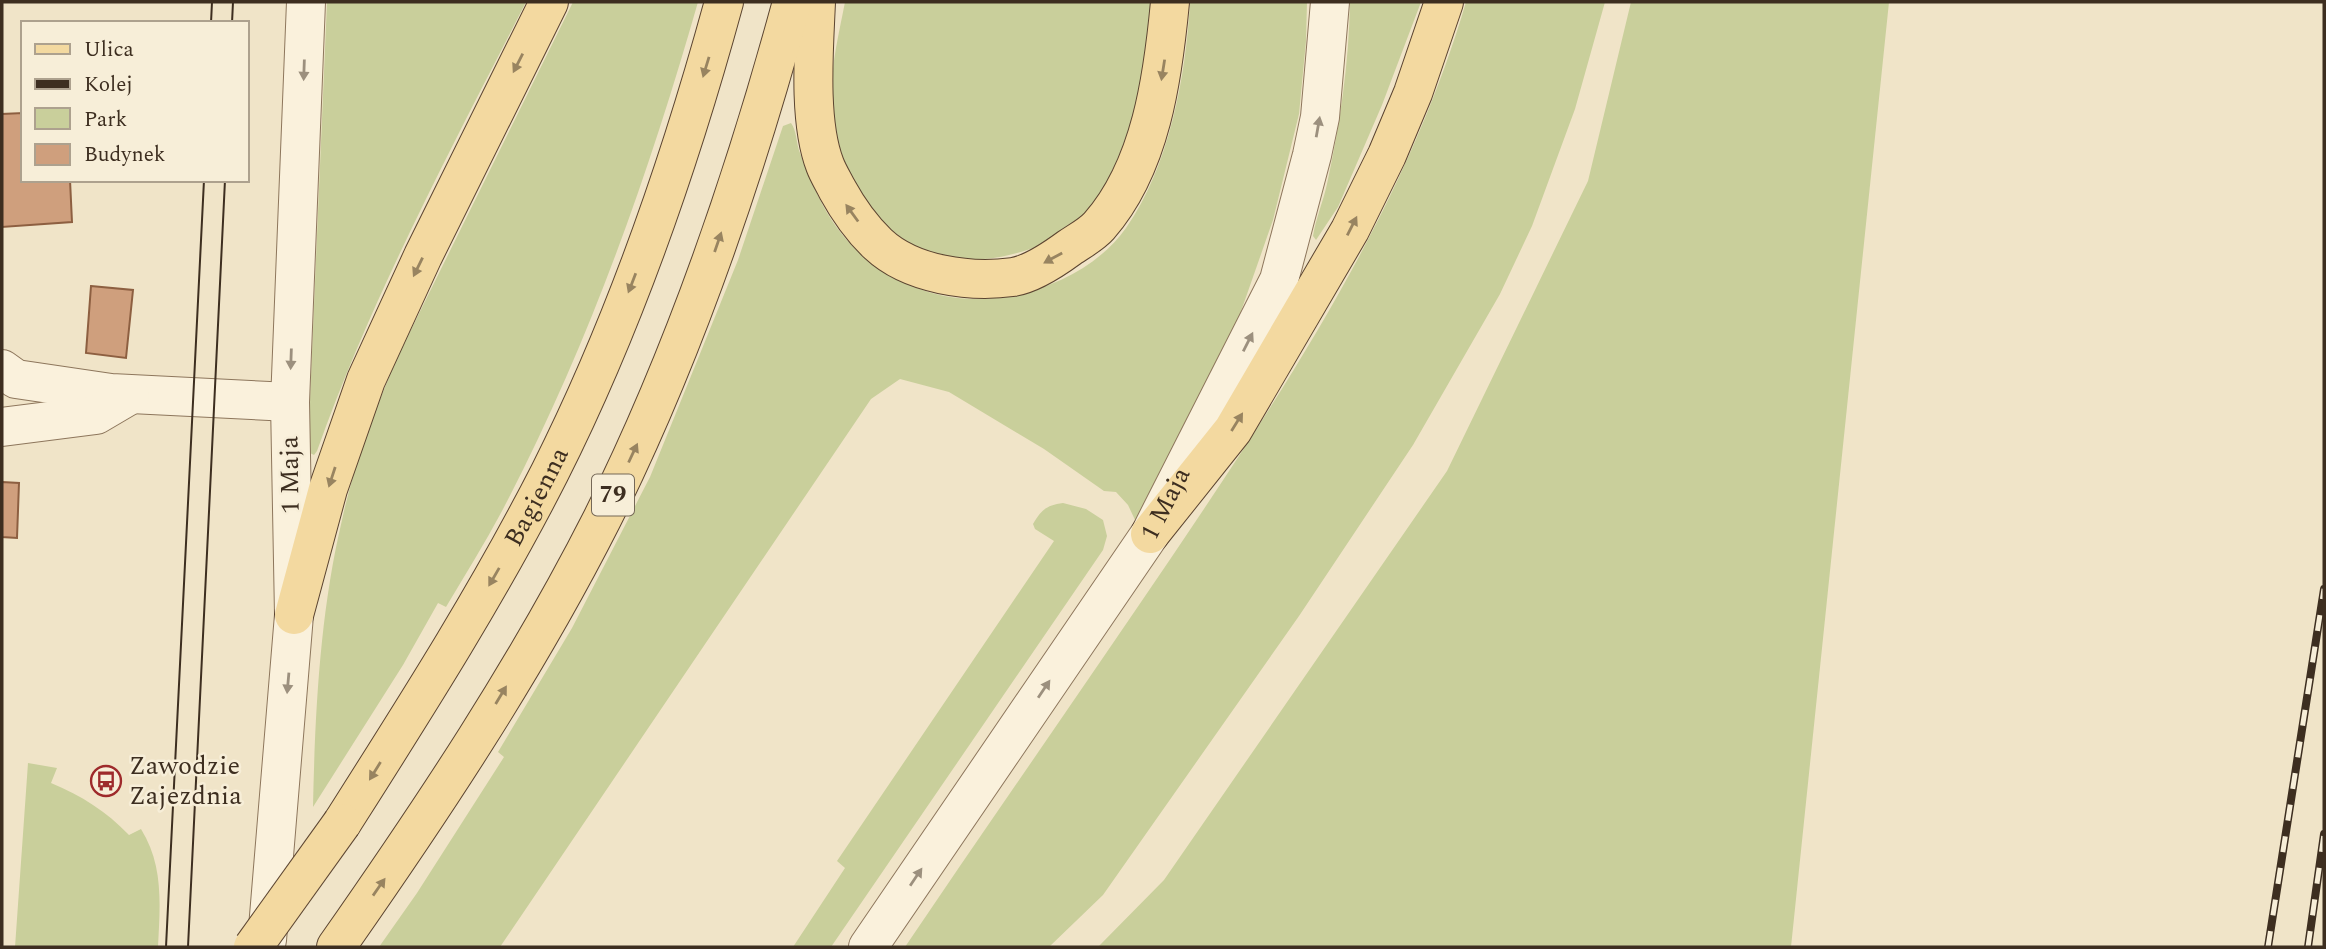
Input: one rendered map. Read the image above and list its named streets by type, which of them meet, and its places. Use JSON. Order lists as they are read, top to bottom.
{
  "streets": {
    "main road": ["79", "Bagienna"],
    "street": ["1 Maja"]
  },
  "places": {
    "bus stop": ["Zawodzie Zajezdnia"]
  },
  "legend": [
    "Ulica",
    "Kolej",
    "Park",
    "Budynek"
  ]
}
